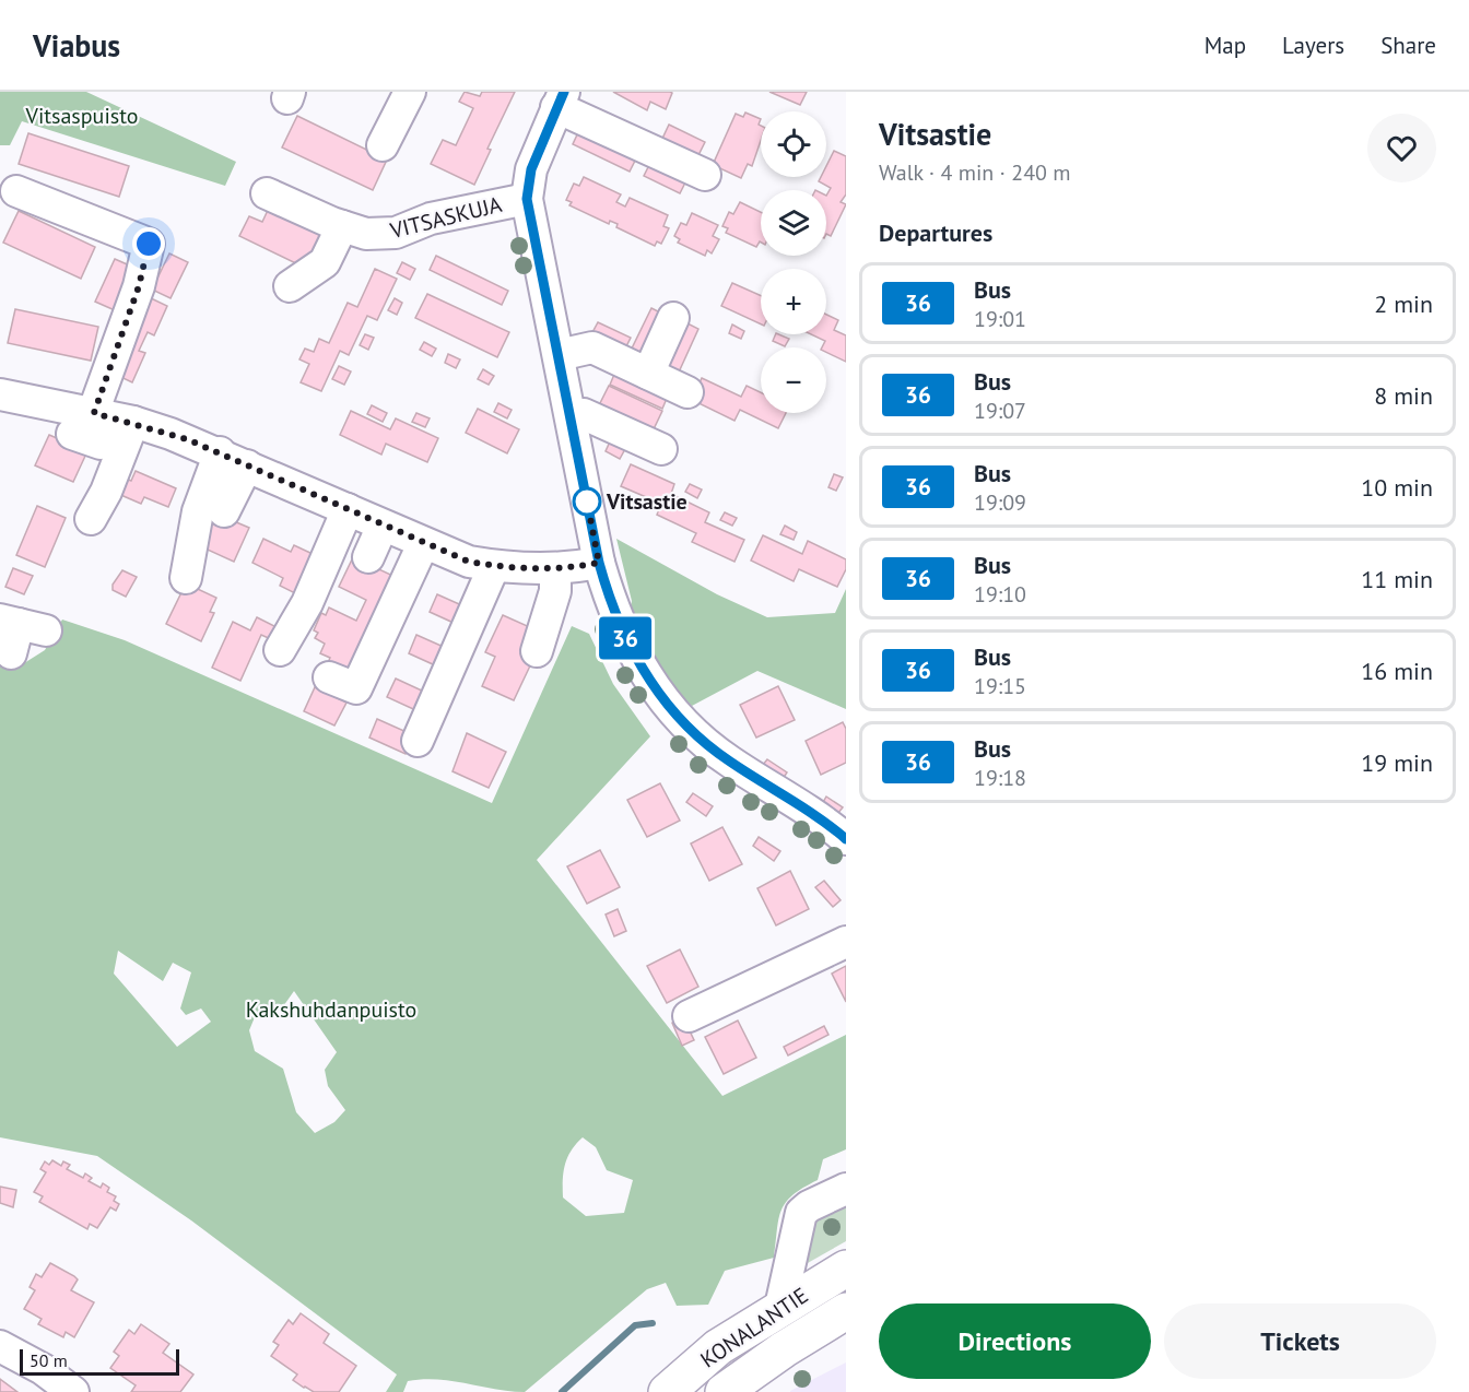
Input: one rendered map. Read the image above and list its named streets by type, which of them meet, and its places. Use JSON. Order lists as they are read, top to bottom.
{
  "streets": {
    "main road": ["KONALANTIE"],
    "street": ["VITSASKUJA"]
  },
  "parks": ["Vitsaspuisto", "Kakshuhdanpuisto"],
  "places": ["Vitsastie"],
  "lines": ["bus line 36"],
  "scale_bar": "50 m",
  "page": {
    "header": "Viabus",
    "nav": ["Map", "Layers", "Share"],
    "on_map": "36",
    "heading": [
      ["Vitsastie", "Walk · 4 min · 240 m"],
      "Departures"
    ],
    "map_buttons": ["+", "−"],
    "list": [
      {
        "mark": "36",
        "name": "Bus",
        "note": "19:01",
        "value": "2 min"
      },
      {
        "mark": "36",
        "name": "Bus",
        "note": "19:07",
        "value": "8 min"
      },
      {
        "mark": "36",
        "name": "Bus",
        "note": "19:09",
        "value": "10 min"
      },
      {
        "mark": "36",
        "name": "Bus",
        "note": "19:10",
        "value": "11 min"
      },
      {
        "mark": "36",
        "name": "Bus",
        "note": "19:15",
        "value": "16 min"
      },
      {
        "mark": "36",
        "name": "Bus",
        "note": "19:18",
        "value": "19 min"
      }
    ],
    "buttons": ["Directions", "Tickets"],
    "scale": "50 m"
  }
}
